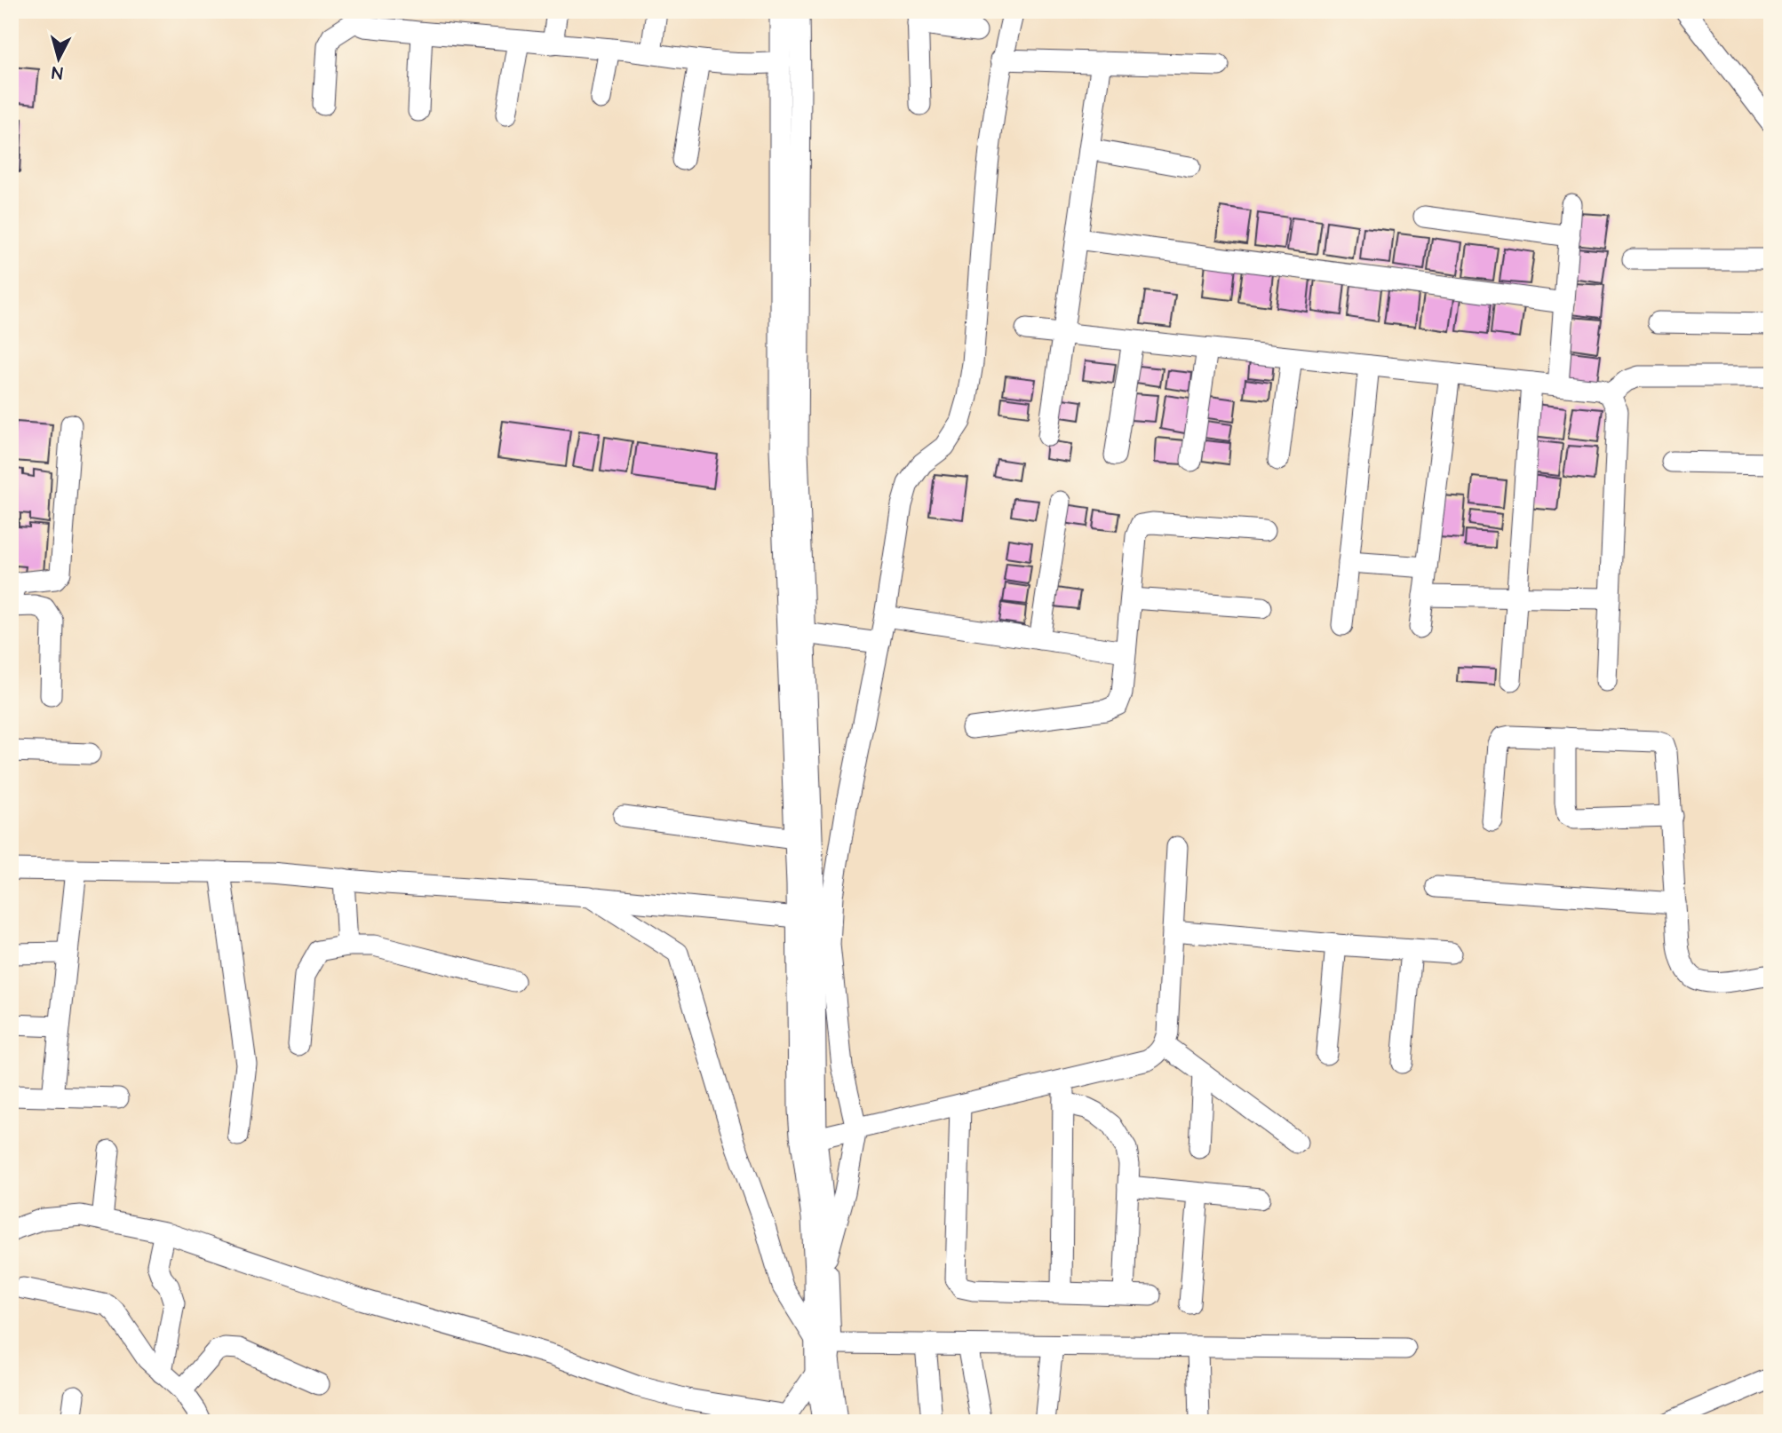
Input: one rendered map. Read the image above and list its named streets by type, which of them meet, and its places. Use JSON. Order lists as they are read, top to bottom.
{
  "north": "bottom"
}
